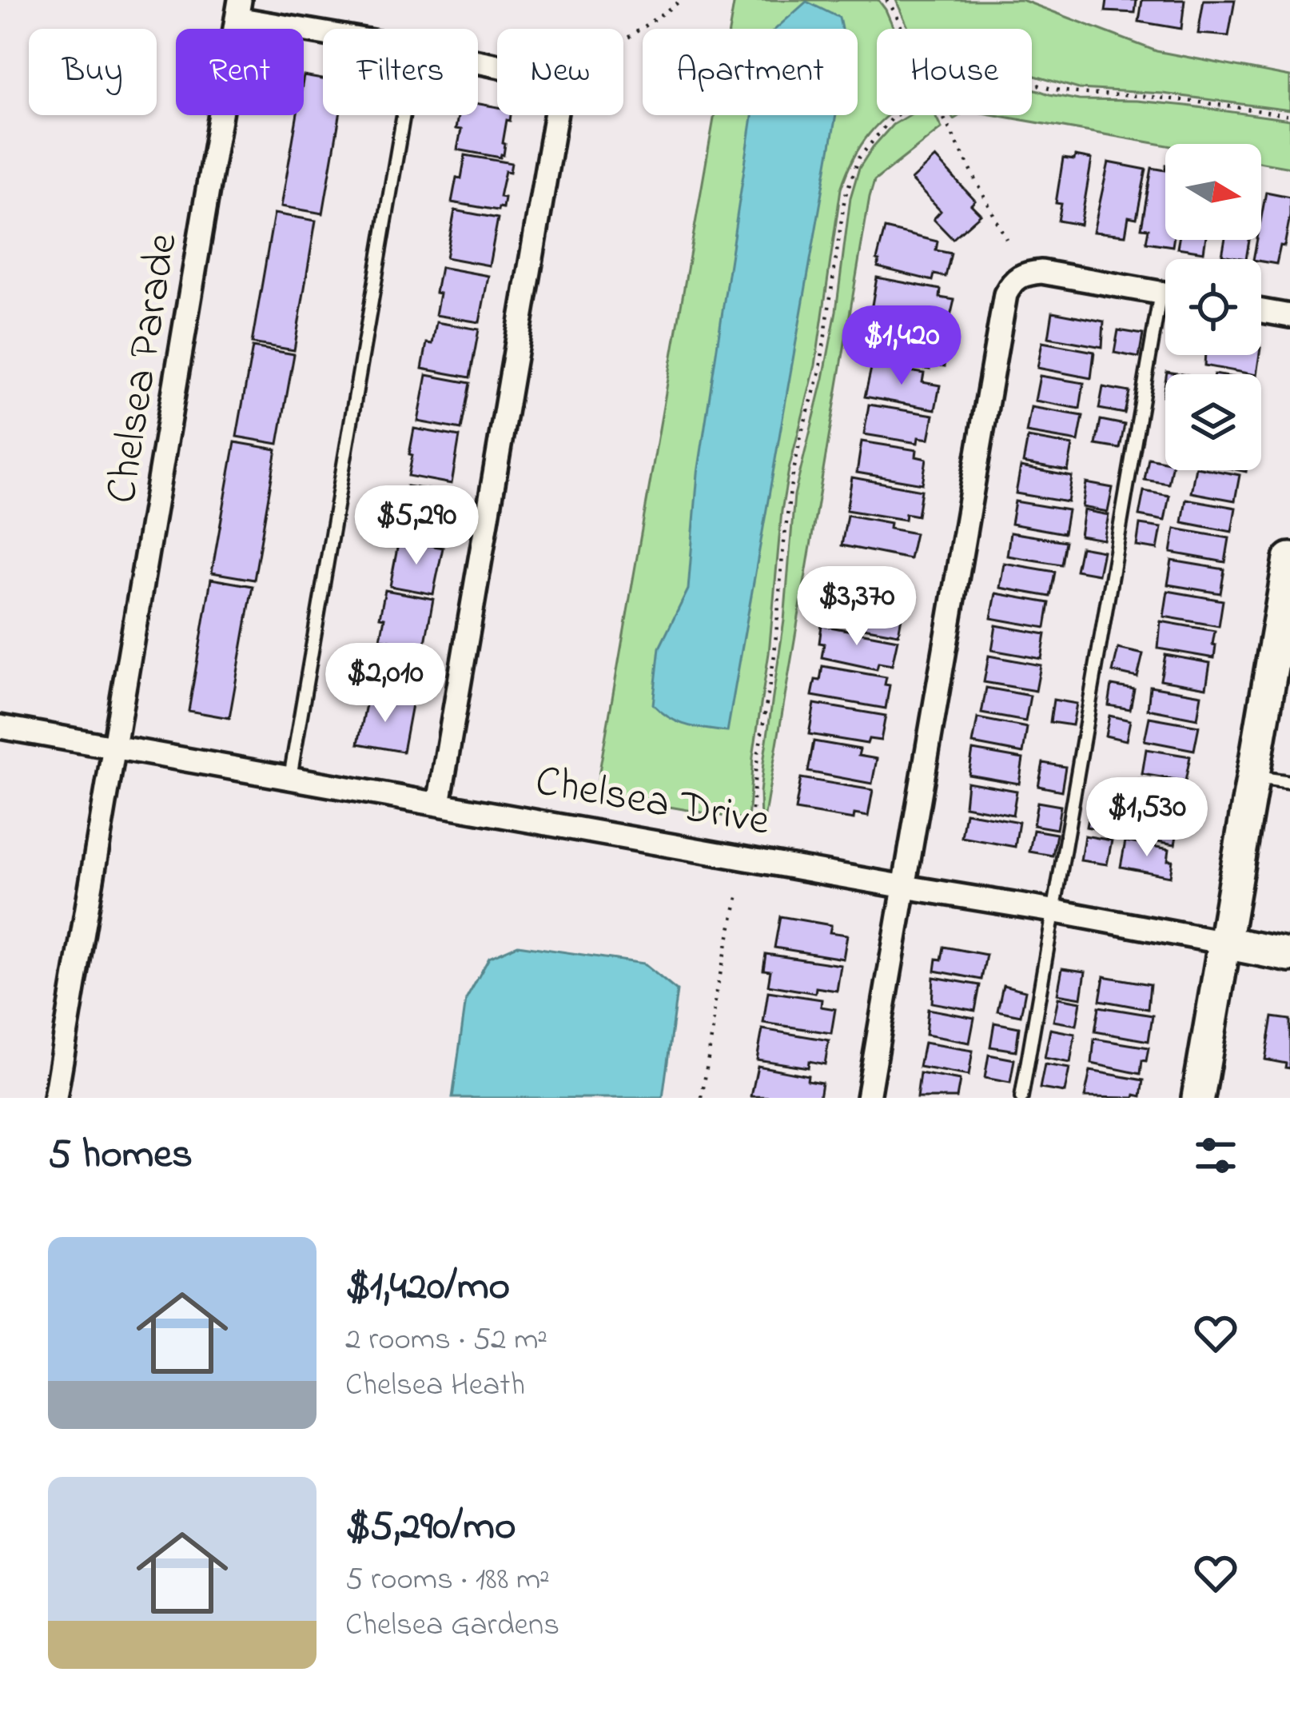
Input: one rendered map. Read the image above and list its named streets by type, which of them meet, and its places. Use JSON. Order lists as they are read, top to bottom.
{
  "streets": {
    "street": ["Chelsea Parade", "Chelsea Drive"]
  },
  "crossings": [
    ["Chelsea Parade", "Chelsea Drive"]
  ],
  "north": "right",
  "page": {
    "chip": [
      "Buy",
      "Rent",
      "Filters",
      "New",
      "Apartment",
      "House"
    ],
    "price": [
      "$1,420",
      "$5,290",
      "$3,370",
      "$2,010",
      "$1,530"
    ],
    "heading": "5 homes",
    "list": [
      {
        "name": "$1,420/mo",
        "note": "2 rooms · 52 m² · Chelsea Heath"
      },
      {
        "name": "$5,290/mo",
        "note": "5 rooms · 188 m² · Chelsea Gardens"
      }
    ]
  }
}
